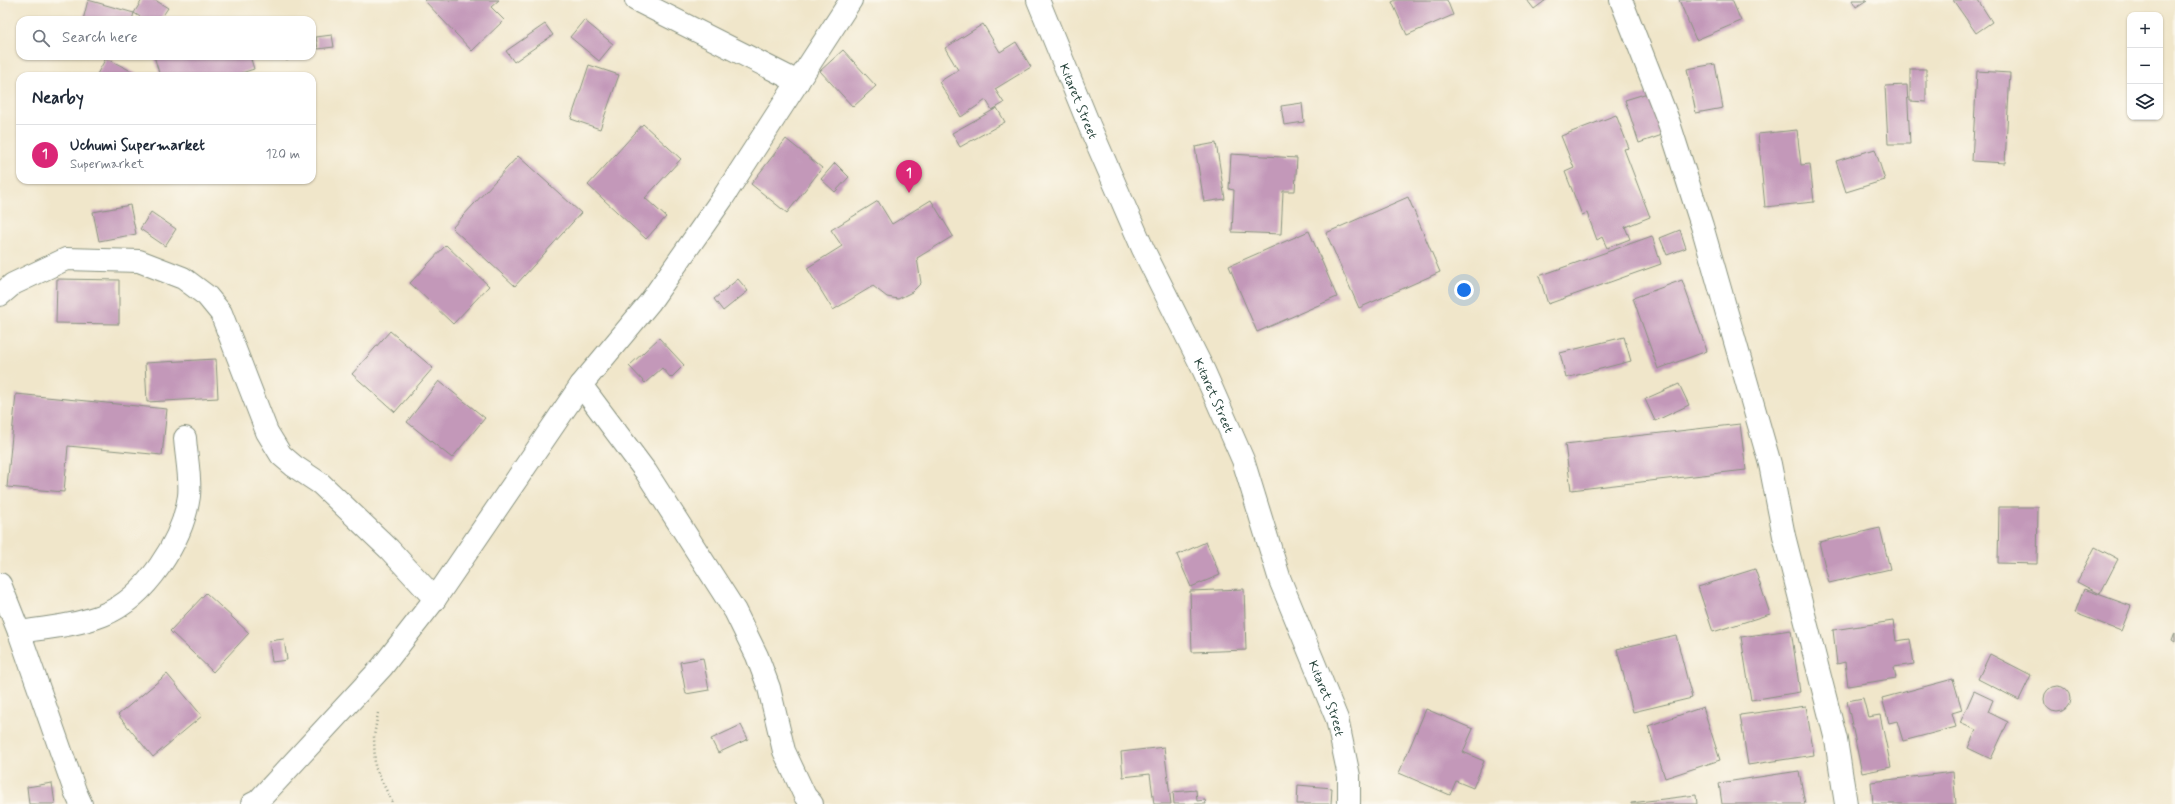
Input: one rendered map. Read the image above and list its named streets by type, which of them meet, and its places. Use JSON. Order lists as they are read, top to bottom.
{
  "streets": {
    "street": ["Kitaret Street"]
  },
  "page": {
    "map_buttons": ["+", "−"],
    "search": "Search here",
    "heading": "Nearby",
    "list": [
      {
        "mark": "1",
        "name": "Uchumi Supermarket",
        "note": "Supermarket",
        "value": "120 m"
      }
    ],
    "pins": "1"
  }
}
